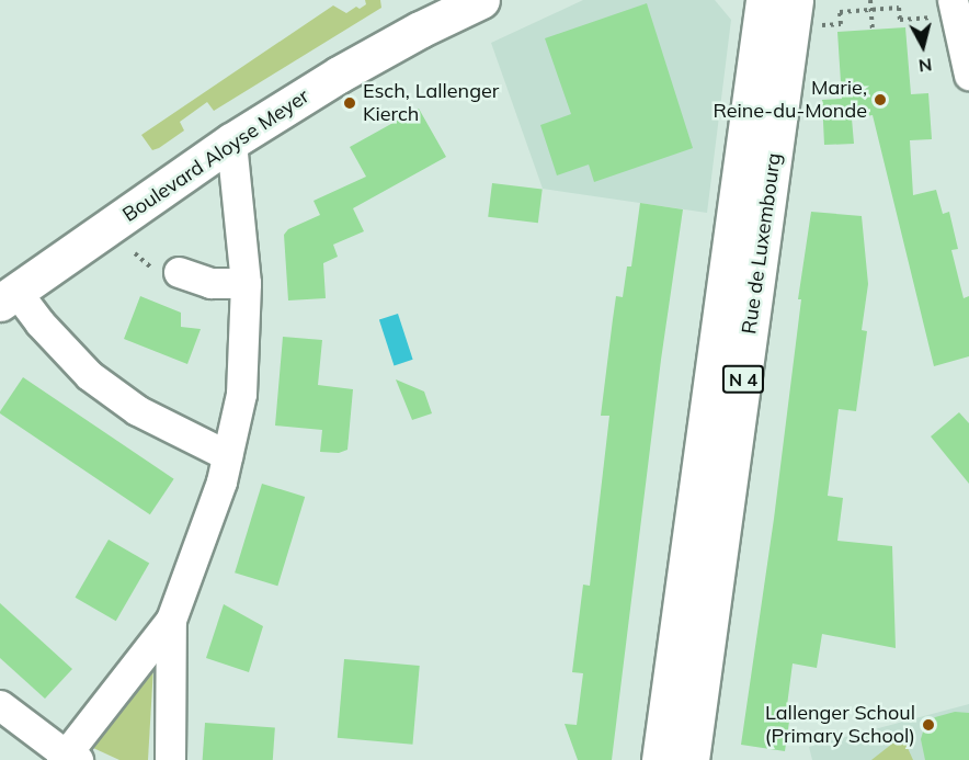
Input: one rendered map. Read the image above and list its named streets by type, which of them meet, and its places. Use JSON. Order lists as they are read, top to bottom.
{
  "streets": {
    "main road": ["Boulevard Aloyse Meyer", "Rue de Luxembourg", "N 4"]
  },
  "places": ["Marie, Reine-du-Monde", "Esch, Lallenger Kierch", "Lallenger Schoul (Primary School)"],
  "north": "bottom"
}
